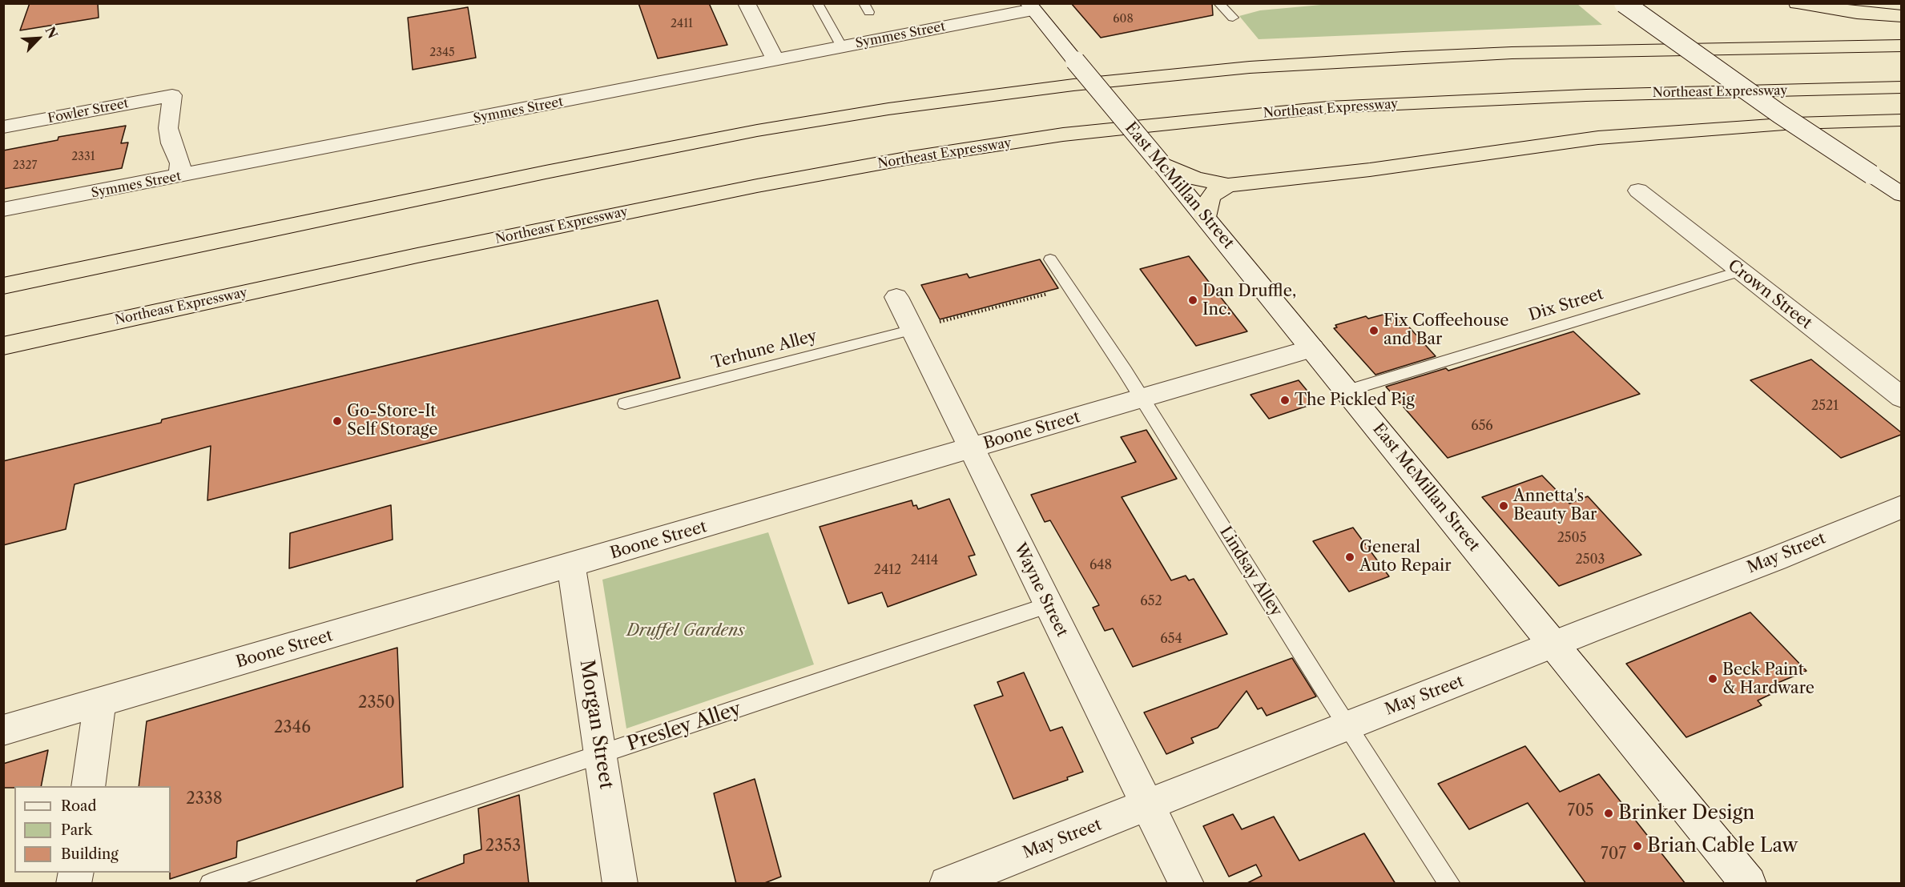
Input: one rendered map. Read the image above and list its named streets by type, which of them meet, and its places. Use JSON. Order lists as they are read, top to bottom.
{
  "streets": {
    "highway": ["Northeast Expressway"],
    "street": [
      "Symmes Street",
      "Fowler Street",
      "East McMillan Street",
      "Crown Street",
      "Boone Street",
      "May Street",
      "Wayne Street",
      "Morgan Street"
    ],
    "lane": [
      "Dix Street",
      "Terhune Alley",
      "Lindsay Alley",
      "Presley Alley"
    ]
  },
  "crossings": [
    ["Symmes Street", "Fowler Street"],
    ["Symmes Street", "East McMillan Street"],
    ["East McMillan Street", "Dix Street"],
    ["East McMillan Street", "Boone Street"],
    ["East McMillan Street", "May Street"],
    ["Crown Street", "Dix Street"],
    ["Terhune Alley", "Wayne Street"],
    ["Boone Street", "Lindsay Alley"],
    ["Boone Street", "Wayne Street"],
    ["Boone Street", "Morgan Street"],
    ["May Street", "Lindsay Alley"],
    ["May Street", "Wayne Street"],
    ["Wayne Street", "Presley Alley"],
    ["Morgan Street", "Presley Alley"]
  ],
  "parks": ["Druffel Gardens"],
  "places": [
    "Dan Druffle, Inc.",
    "Fix Coffeehouse and Bar",
    "The Pickled Pig",
    "Go-Store-It Self Storage",
    "Annetta's Beauty Bar",
    "General Auto Repair",
    "Beck Paint & Hardware",
    "Brinker Design",
    "Brian Cable Law"
  ],
  "house_numbers": [
    "608",
    "2411",
    "2345",
    "2331",
    "2327",
    "2521",
    "656",
    "2505",
    "2503",
    "2414",
    "648",
    "2412",
    "652",
    "654",
    "2350",
    "2346",
    "2338",
    "705",
    "2353",
    "707"
  ],
  "legend": ["Road", "Park", "Building"],
  "north": "top right"
}
